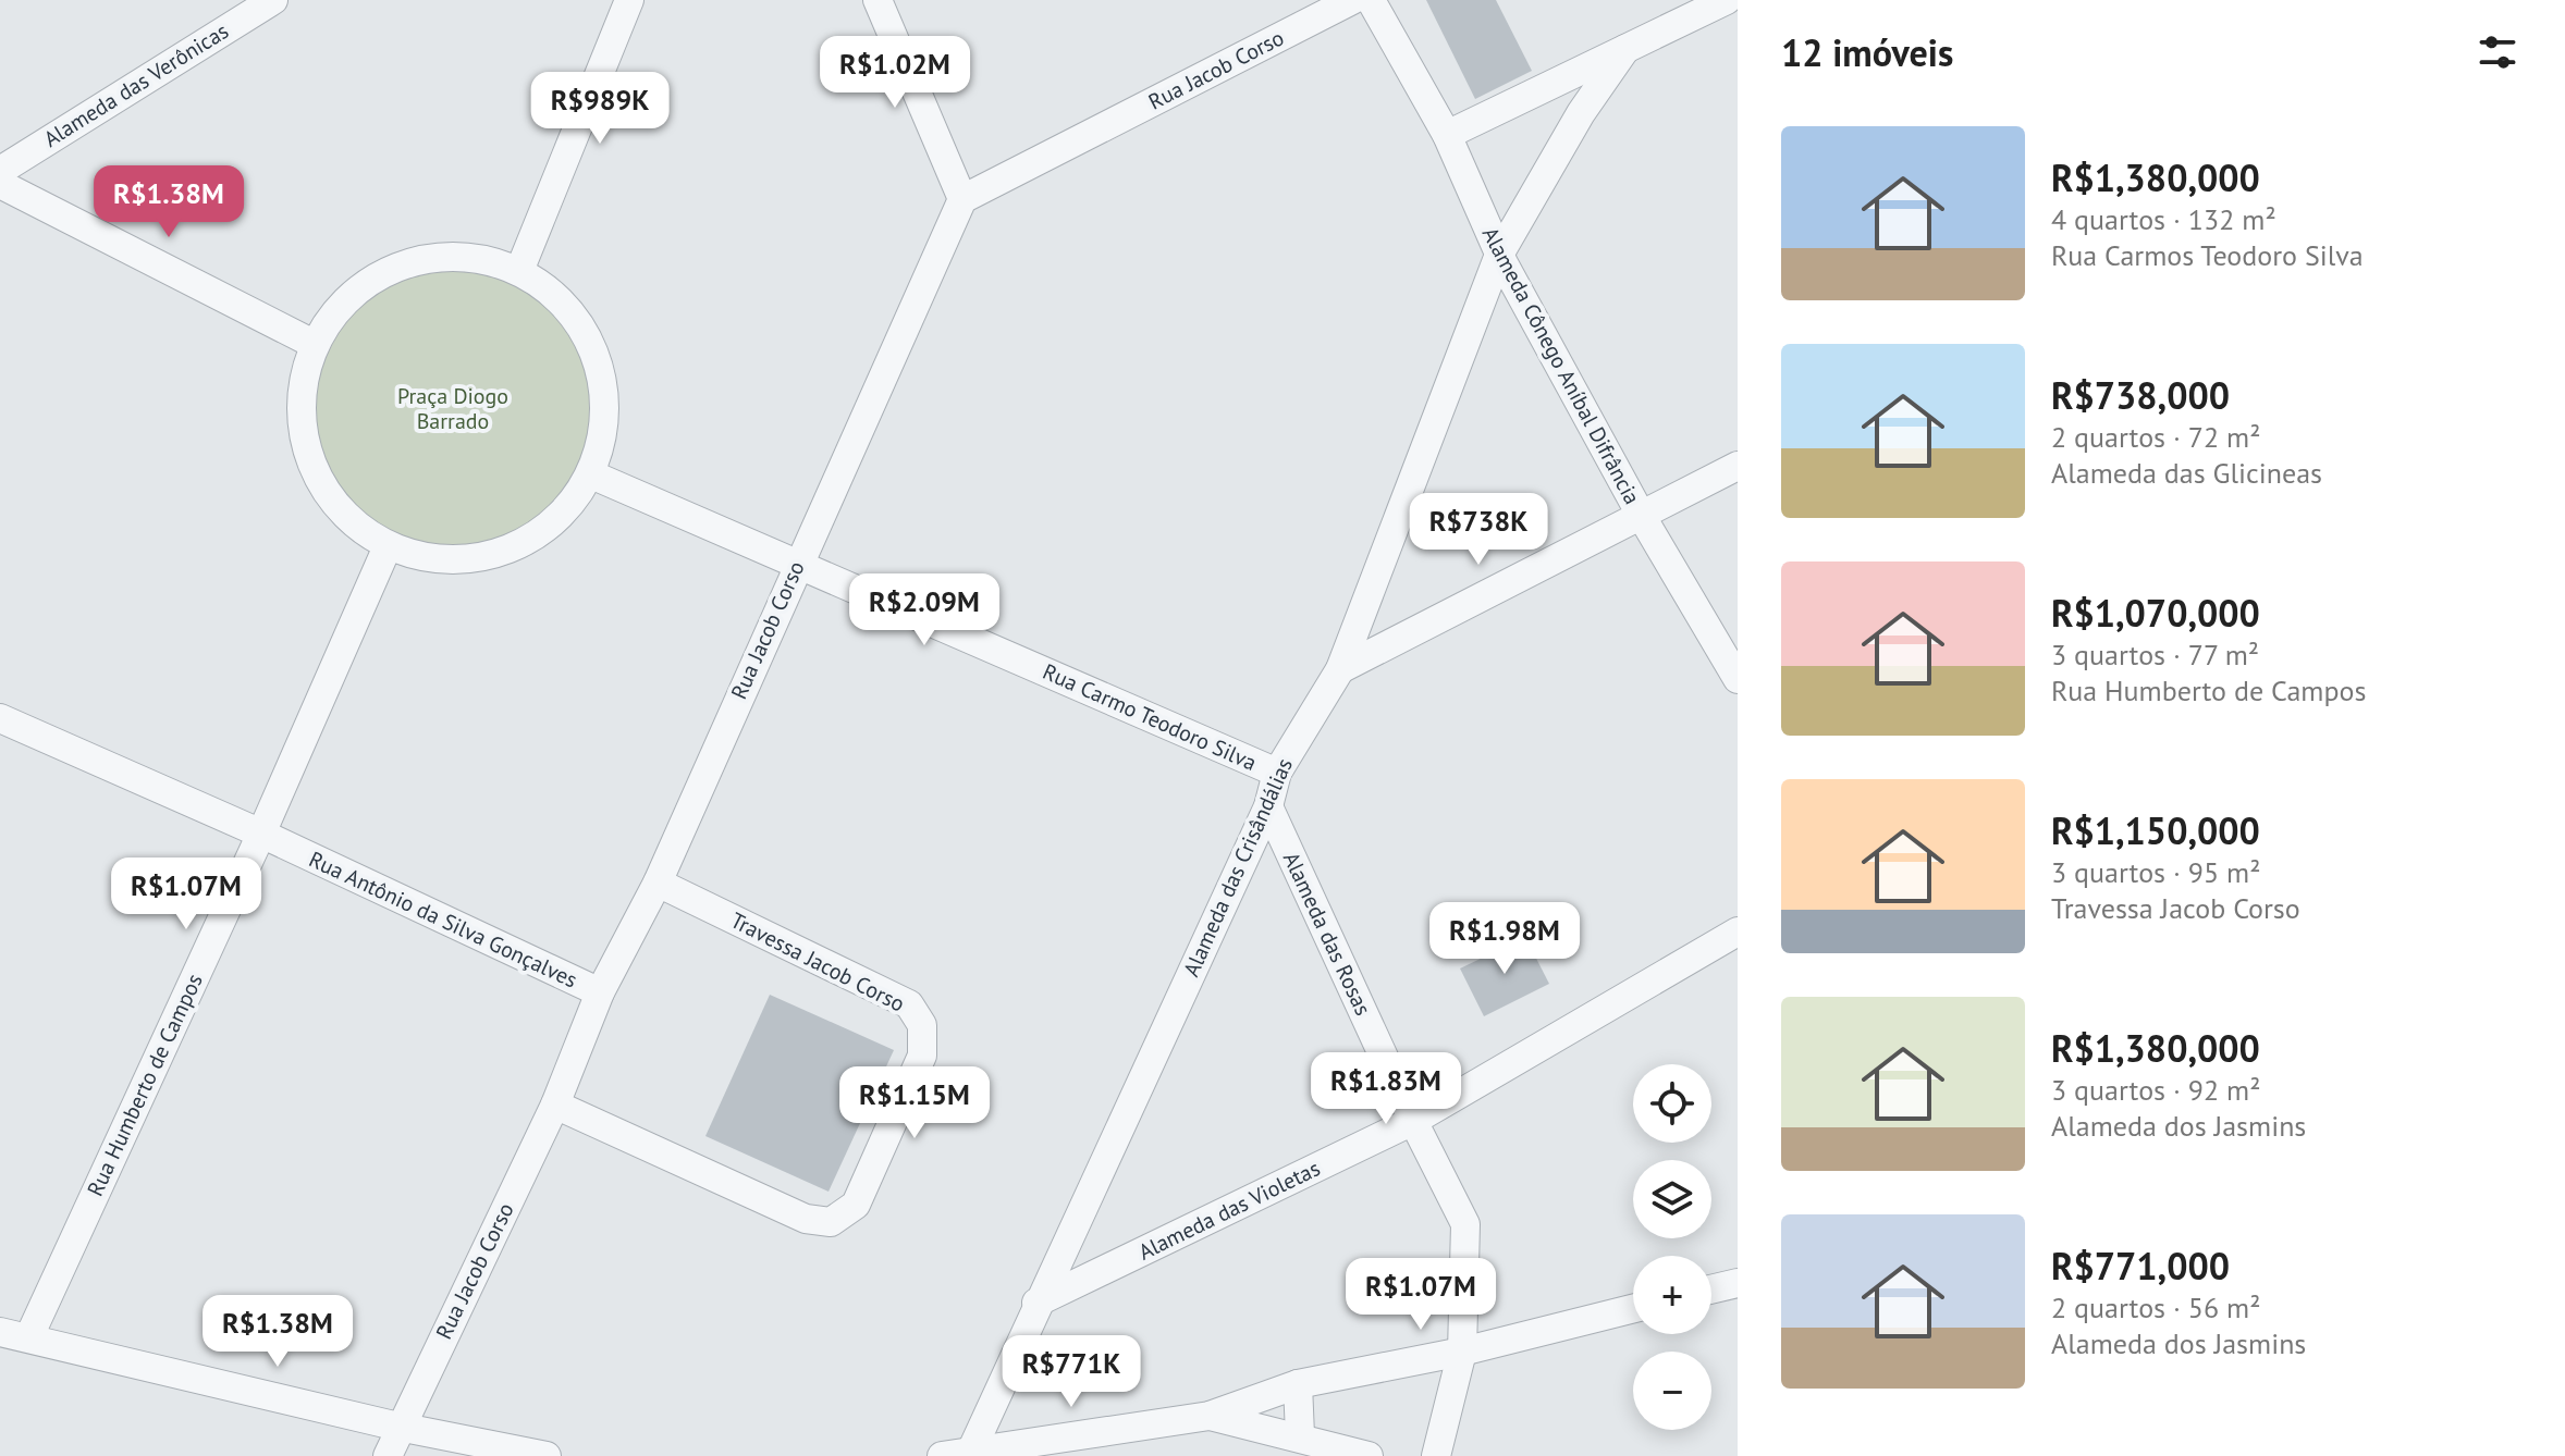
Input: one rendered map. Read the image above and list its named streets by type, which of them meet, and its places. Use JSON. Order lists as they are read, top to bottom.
{
  "streets": {
    "street": [
      "Rua Jacob Corso",
      "Alameda das Verônicas",
      "Alameda Cônego Aníbal Difrância",
      "Rua Carmo Teodoro Silva",
      "Alameda das Crisândálias",
      "Rua Antônio da Silva Gonçalves",
      "Alameda das Rosas",
      "Travessa Jacob Corso",
      "Rua Humberto de Campos",
      "Alameda das Violetas"
    ]
  },
  "crossings": [
    ["Rua Jacob Corso", "Rua Carmo Teodoro Silva"],
    ["Rua Jacob Corso", "Rua Antônio da Silva Gonçalves"],
    ["Rua Jacob Corso", "Travessa Jacob Corso"],
    ["Alameda Cônego Aníbal Difrância", "Alameda das Crisândálias"],
    ["Rua Carmo Teodoro Silva", "Alameda das Crisândálias"],
    ["Rua Carmo Teodoro Silva", "Rua Humberto de Campos"],
    ["Alameda das Crisândálias", "Alameda das Rosas"],
    ["Alameda das Crisândálias", "Alameda das Violetas"],
    ["Rua Antônio da Silva Gonçalves", "Rua Humberto de Campos"],
    ["Alameda das Rosas", "Alameda das Violetas"]
  ],
  "parks": ["Praça Diogo Barrado"],
  "page": {
    "heading": "12 imóveis",
    "price": [
      "R$1.02M",
      "R$989K",
      "R$1.38M",
      "R$738K",
      "R$2.09M",
      "R$1.07M",
      "R$1.98M",
      "R$1.83M",
      "R$1.15M",
      "R$1.07M",
      "R$1.38M",
      "R$771K"
    ],
    "list": [
      {
        "name": "R$1,380,000",
        "note": "4 quartos · 132 m² · Rua Carmos Teodoro Silva"
      },
      {
        "name": "R$738,000",
        "note": "2 quartos · 72 m² · Alameda das Glicineas"
      },
      {
        "name": "R$1,070,000",
        "note": "3 quartos · 77 m² · Rua Humberto de Campos"
      },
      {
        "name": "R$1,150,000",
        "note": "3 quartos · 95 m² · Travessa Jacob Corso"
      },
      {
        "name": "R$1,380,000",
        "note": "3 quartos · 92 m² · Alameda dos Jasmins"
      },
      {
        "name": "R$771,000",
        "note": "2 quartos · 56 m² · Alameda dos Jasmins"
      }
    ],
    "map_buttons": ["+", "−"]
  }
}
